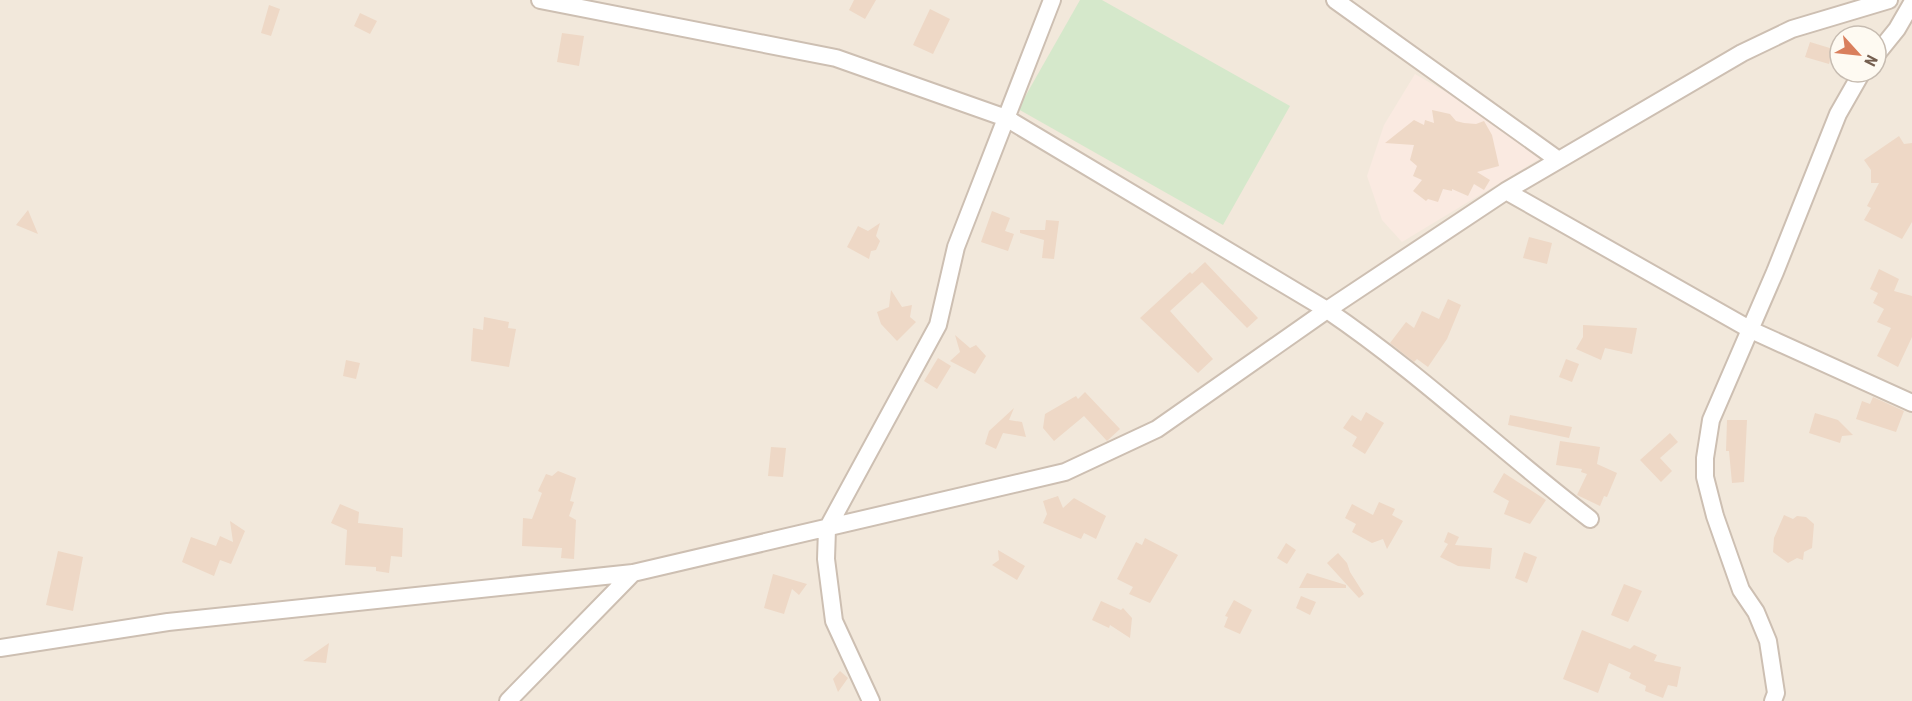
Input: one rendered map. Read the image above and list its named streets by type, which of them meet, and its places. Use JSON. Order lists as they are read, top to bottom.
{
  "north": "bottom right"
}
